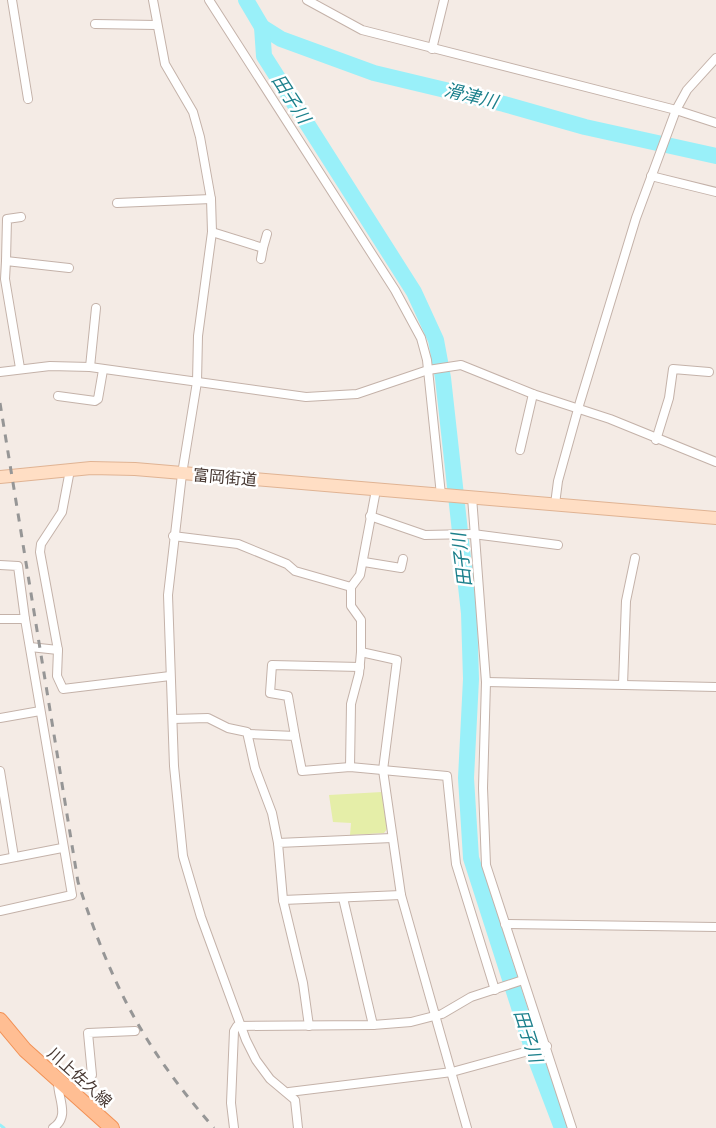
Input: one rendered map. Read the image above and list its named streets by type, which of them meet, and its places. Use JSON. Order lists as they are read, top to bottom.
{
  "streets": {
    "main road": ["富岡街道", "川上佐久線"]
  },
  "water": ["滑津川", "田子川"]
}
